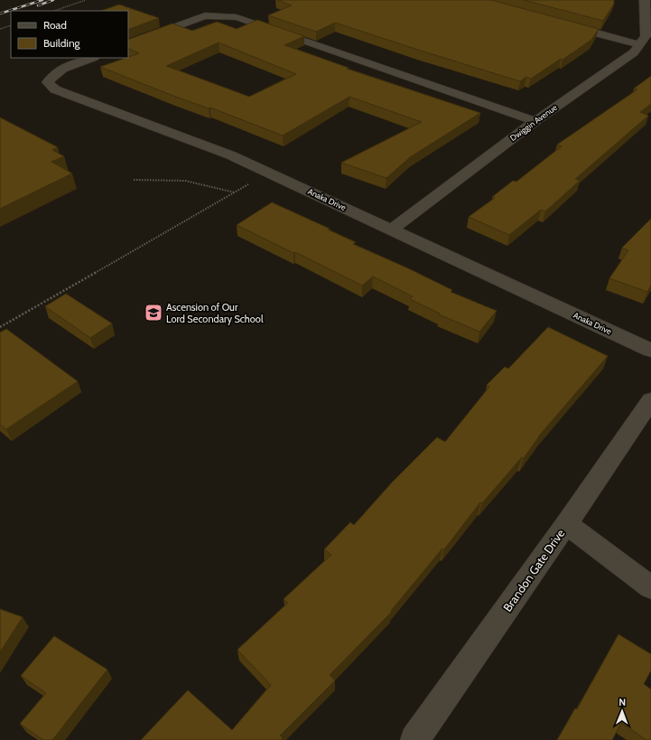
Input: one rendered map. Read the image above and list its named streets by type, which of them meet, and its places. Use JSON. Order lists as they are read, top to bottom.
{
  "streets": {
    "street": ["Dwiggin Avenue", "Anaka Drive", "Brandon Gate Drive"]
  },
  "crossings": [
    ["Dwiggin Avenue", "Anaka Drive"]
  ],
  "places": {
    "school or university": ["Ascension of Our Lord Secondary School"]
  },
  "legend": ["Road", "Building"],
  "north": "top"
}
